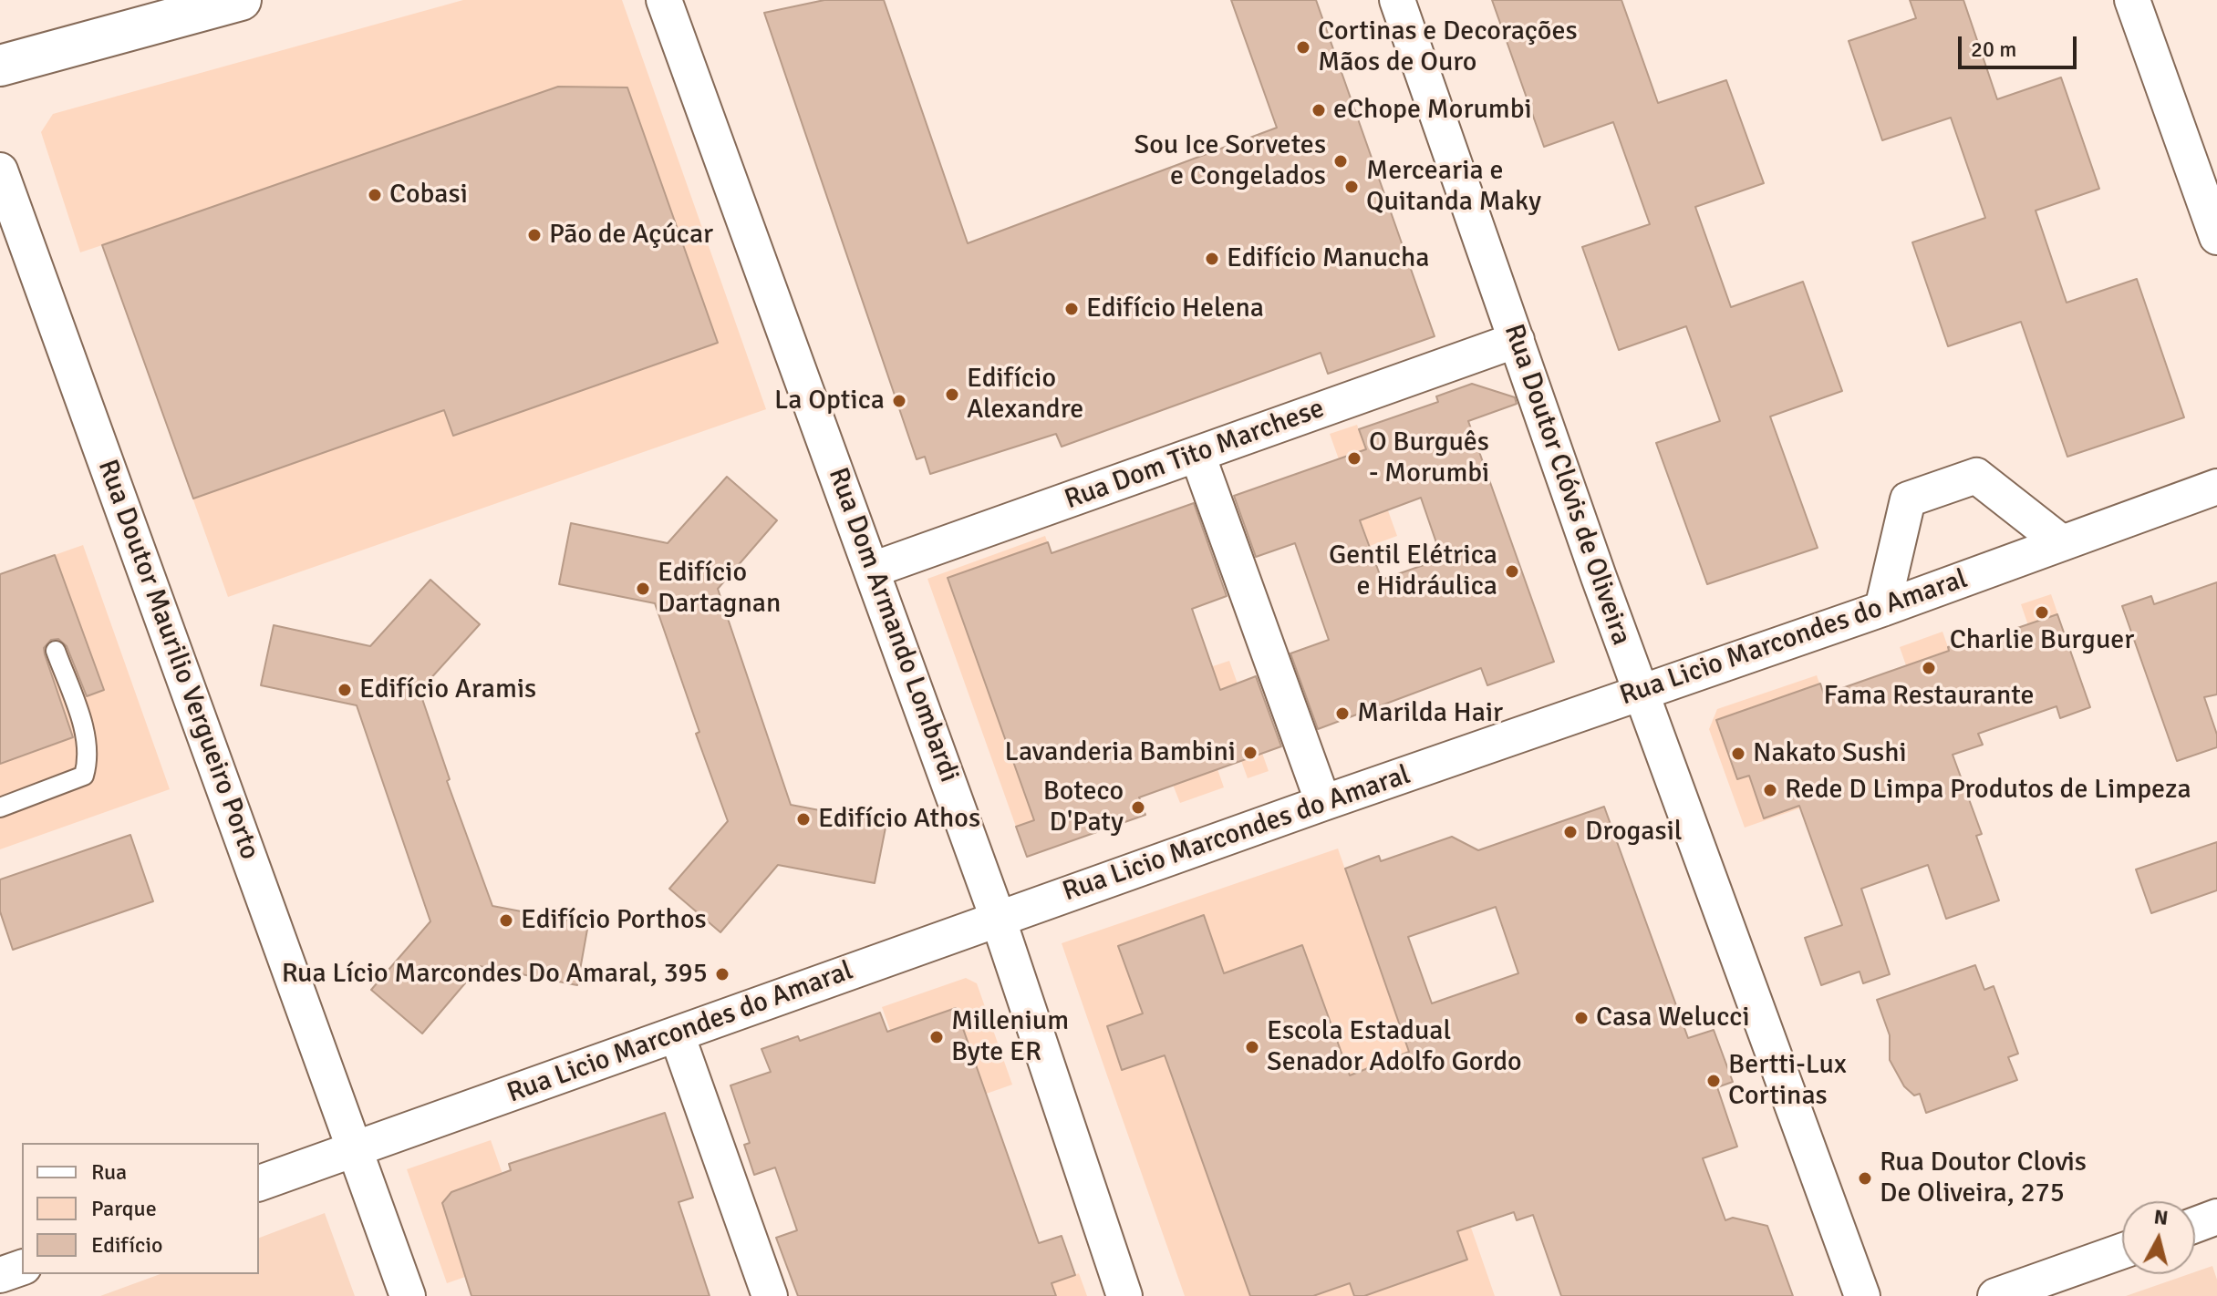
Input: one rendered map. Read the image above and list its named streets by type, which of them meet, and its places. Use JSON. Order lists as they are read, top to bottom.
{
  "streets": {
    "street": [
      "Rua Dom Tito Marchese",
      "Rua Doutor Clóvis de Oliveira",
      "Rua Dom Armando Lombardi",
      "Rua Licio Marcondes do Amaral",
      "Rua Doutor Maurilio Vergueiro Porto"
    ]
  },
  "crossings": [
    ["Rua Dom Tito Marchese", "Rua Doutor Clóvis de Oliveira"],
    ["Rua Dom Tito Marchese", "Rua Dom Armando Lombardi"],
    ["Rua Doutor Clóvis de Oliveira", "Rua Licio Marcondes do Amaral"],
    ["Rua Dom Armando Lombardi", "Rua Licio Marcondes do Amaral"],
    ["Rua Licio Marcondes do Amaral", "Rua Doutor Maurilio Vergueiro Porto"]
  ],
  "places": [
    "Cortinas e Decorações Mãos de Ouro",
    "eChope Morumbi",
    "Sou Ice Sorvetes e Congelados",
    "Mercearia e Quitanda Maky",
    "Cobasi",
    "Pão de Açúcar",
    "Edifício Manucha",
    "Edifício Helena",
    "Edifício Alexandre",
    "La Optica",
    "O Burguês - Morumbi",
    "Gentil Elétrica e Hidráulica",
    "Edifício Dartagnan",
    "Charlie Burguer",
    "Fama Restaurante",
    "Edifício Aramis",
    "Marilda Hair",
    "Lavanderia Bambini",
    "Nakato Sushi",
    "Rede D Limpa Produtos de Limpeza",
    "Boteco D'Paty",
    "Edifício Athos",
    "Drogasil",
    "Edifício Porthos",
    "Rua Lício Marcondes Do Amaral, 395",
    "Casa Welucci",
    "Millenium Byte ER",
    "Escola Estadual Senador Adolfo Gordo",
    "Bertti-Lux Cortinas",
    "Rua Doutor Clovis De Oliveira, 275"
  ],
  "legend": ["Rua", "Parque", "Edifício"],
  "scale_bar": "20 m",
  "north": "top"
}
